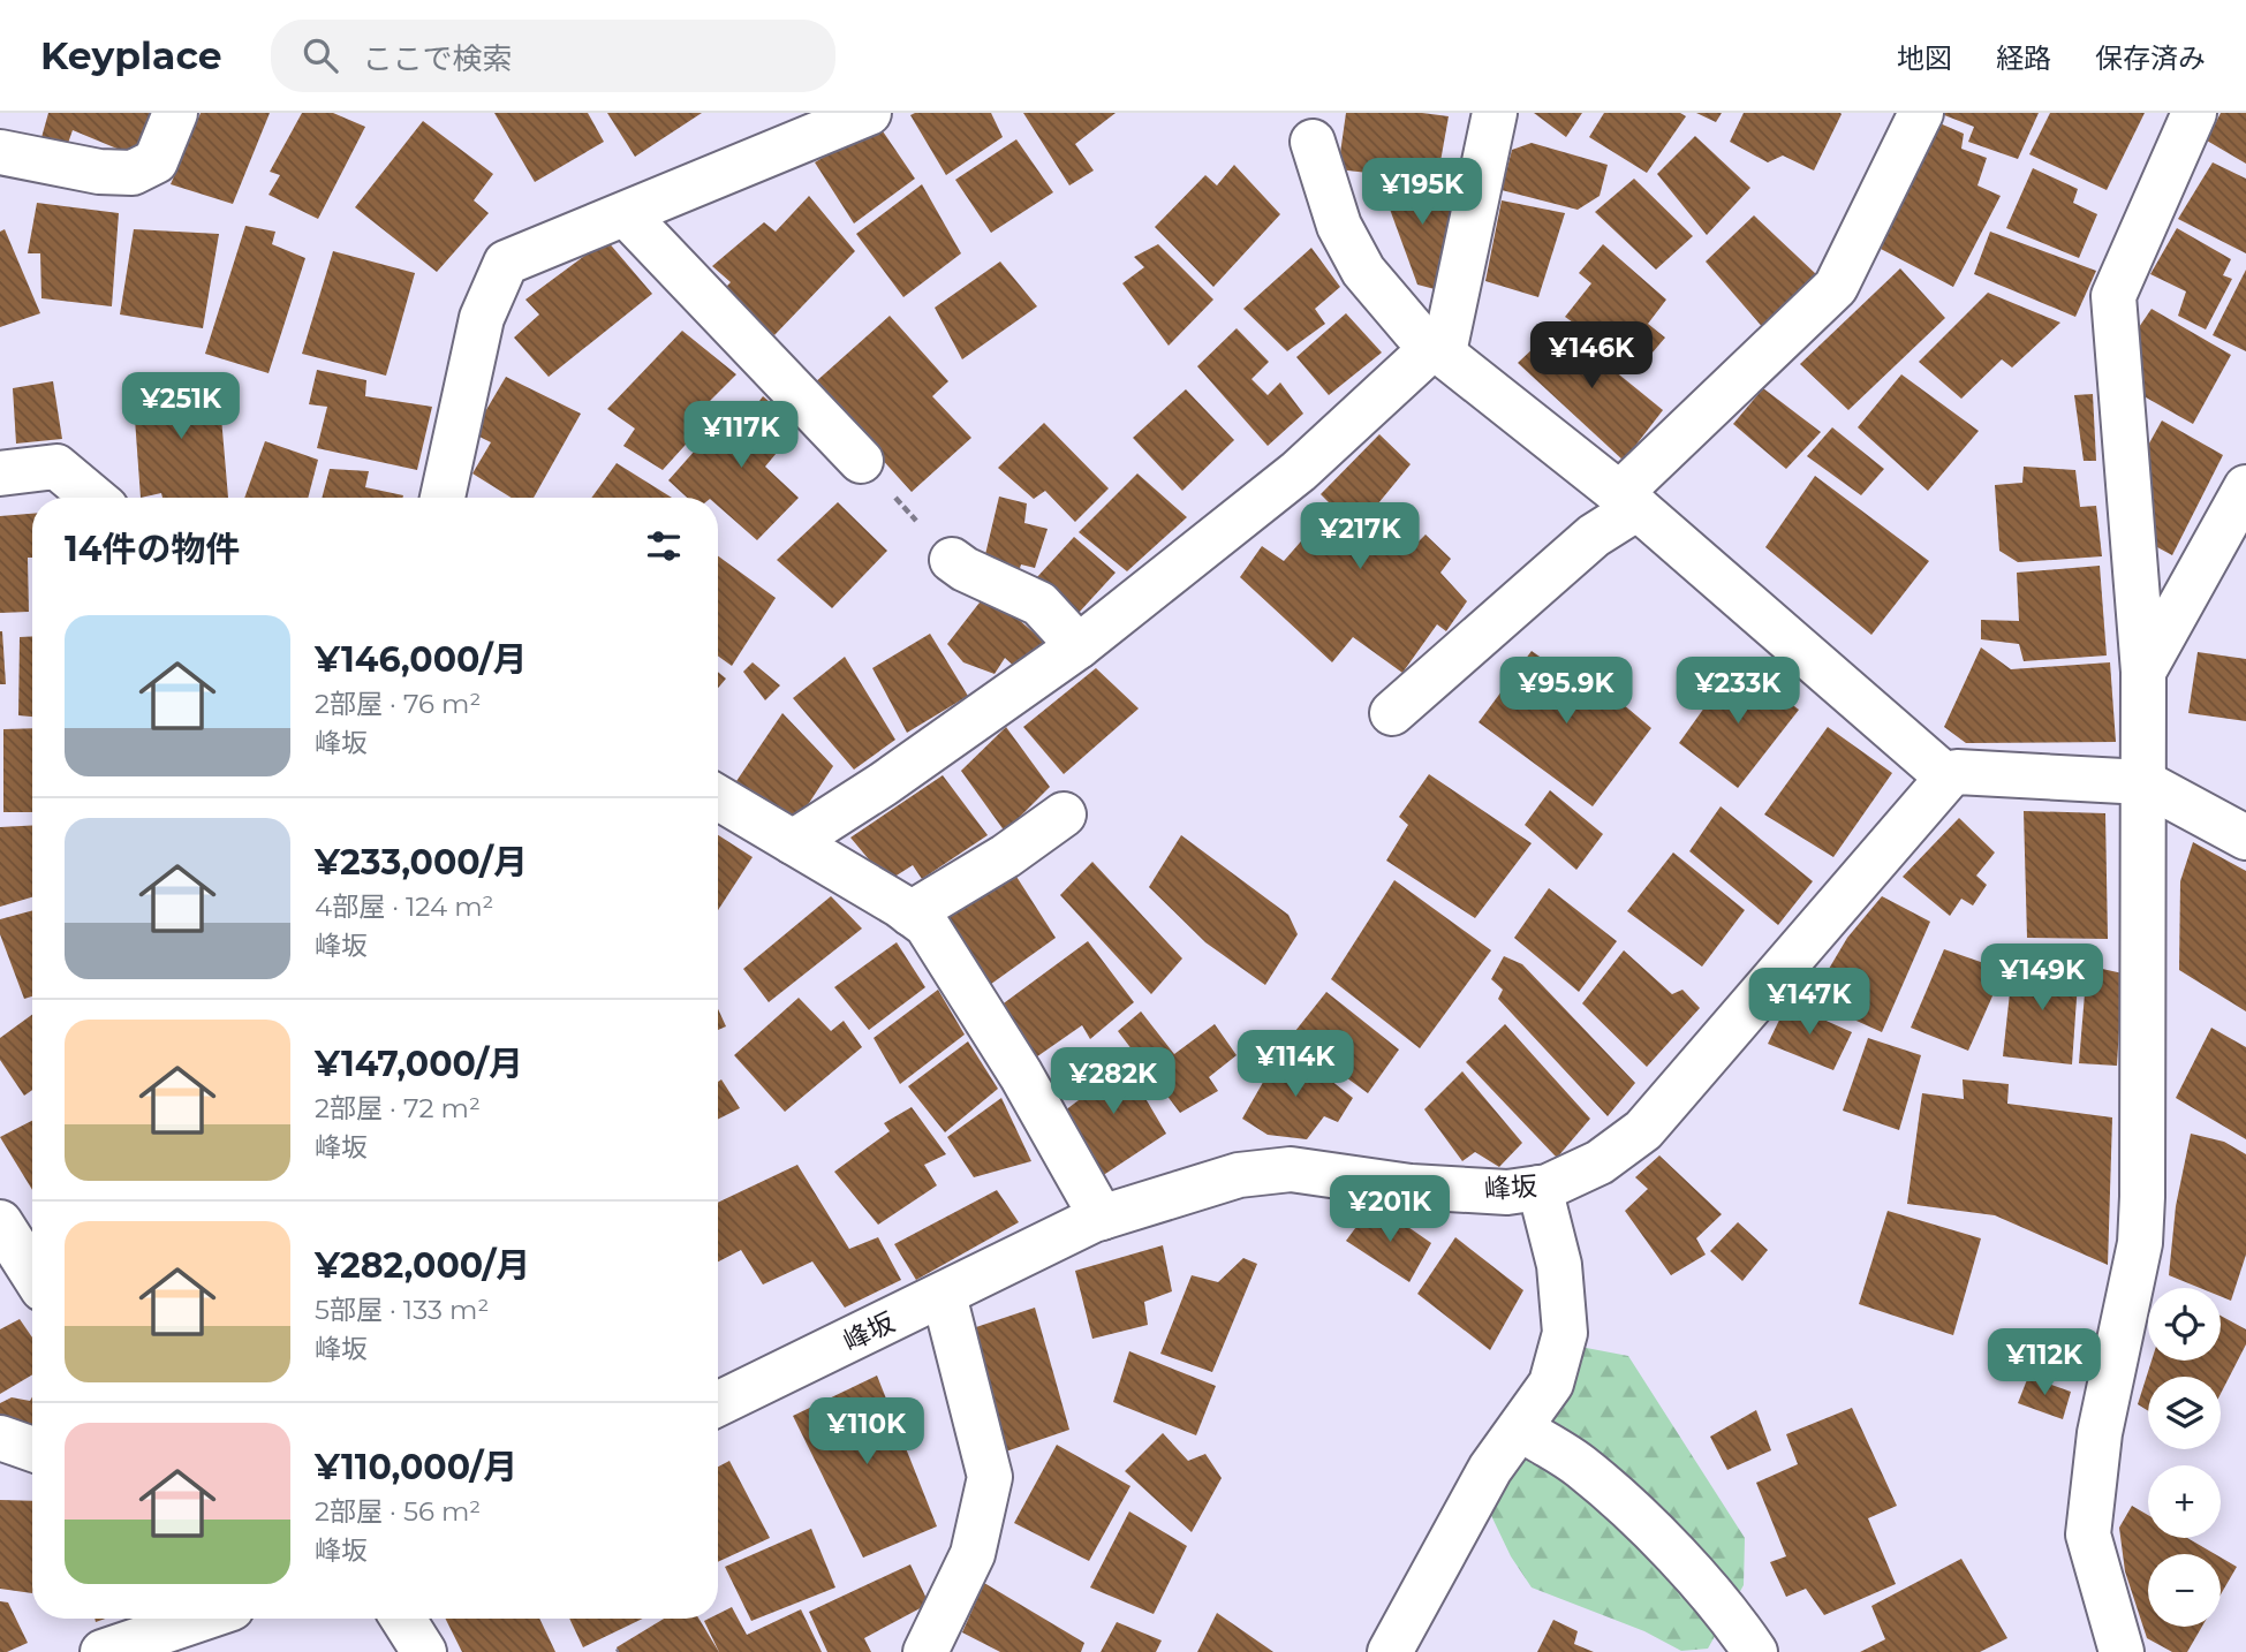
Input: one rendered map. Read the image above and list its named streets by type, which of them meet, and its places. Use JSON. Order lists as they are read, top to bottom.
{
  "streets": {
    "street": ["峰坂"]
  },
  "page": {
    "header": "Keyplace",
    "search": "ここで検索",
    "nav": ["地図", "経路", "保存済み"],
    "price": [
      "¥195K",
      "¥146K",
      "¥251K",
      "¥117K",
      "¥217K",
      "¥95.9K",
      "¥233K",
      "¥149K",
      "¥147K",
      "¥114K",
      "¥282K",
      "¥201K",
      "¥112K",
      "¥110K"
    ],
    "heading": "14件の物件",
    "list": [
      {
        "name": "¥146,000/月",
        "note": "2部屋 · 76 m² · 峰坂"
      },
      {
        "name": "¥233,000/月",
        "note": "4部屋 · 124 m² · 峰坂"
      },
      {
        "name": "¥147,000/月",
        "note": "2部屋 · 72 m² · 峰坂"
      },
      {
        "name": "¥282,000/月",
        "note": "5部屋 · 133 m² · 峰坂"
      },
      {
        "name": "¥110,000/月",
        "note": "2部屋 · 56 m² · 峰坂"
      }
    ],
    "map_buttons": ["+", "−"]
  }
}
